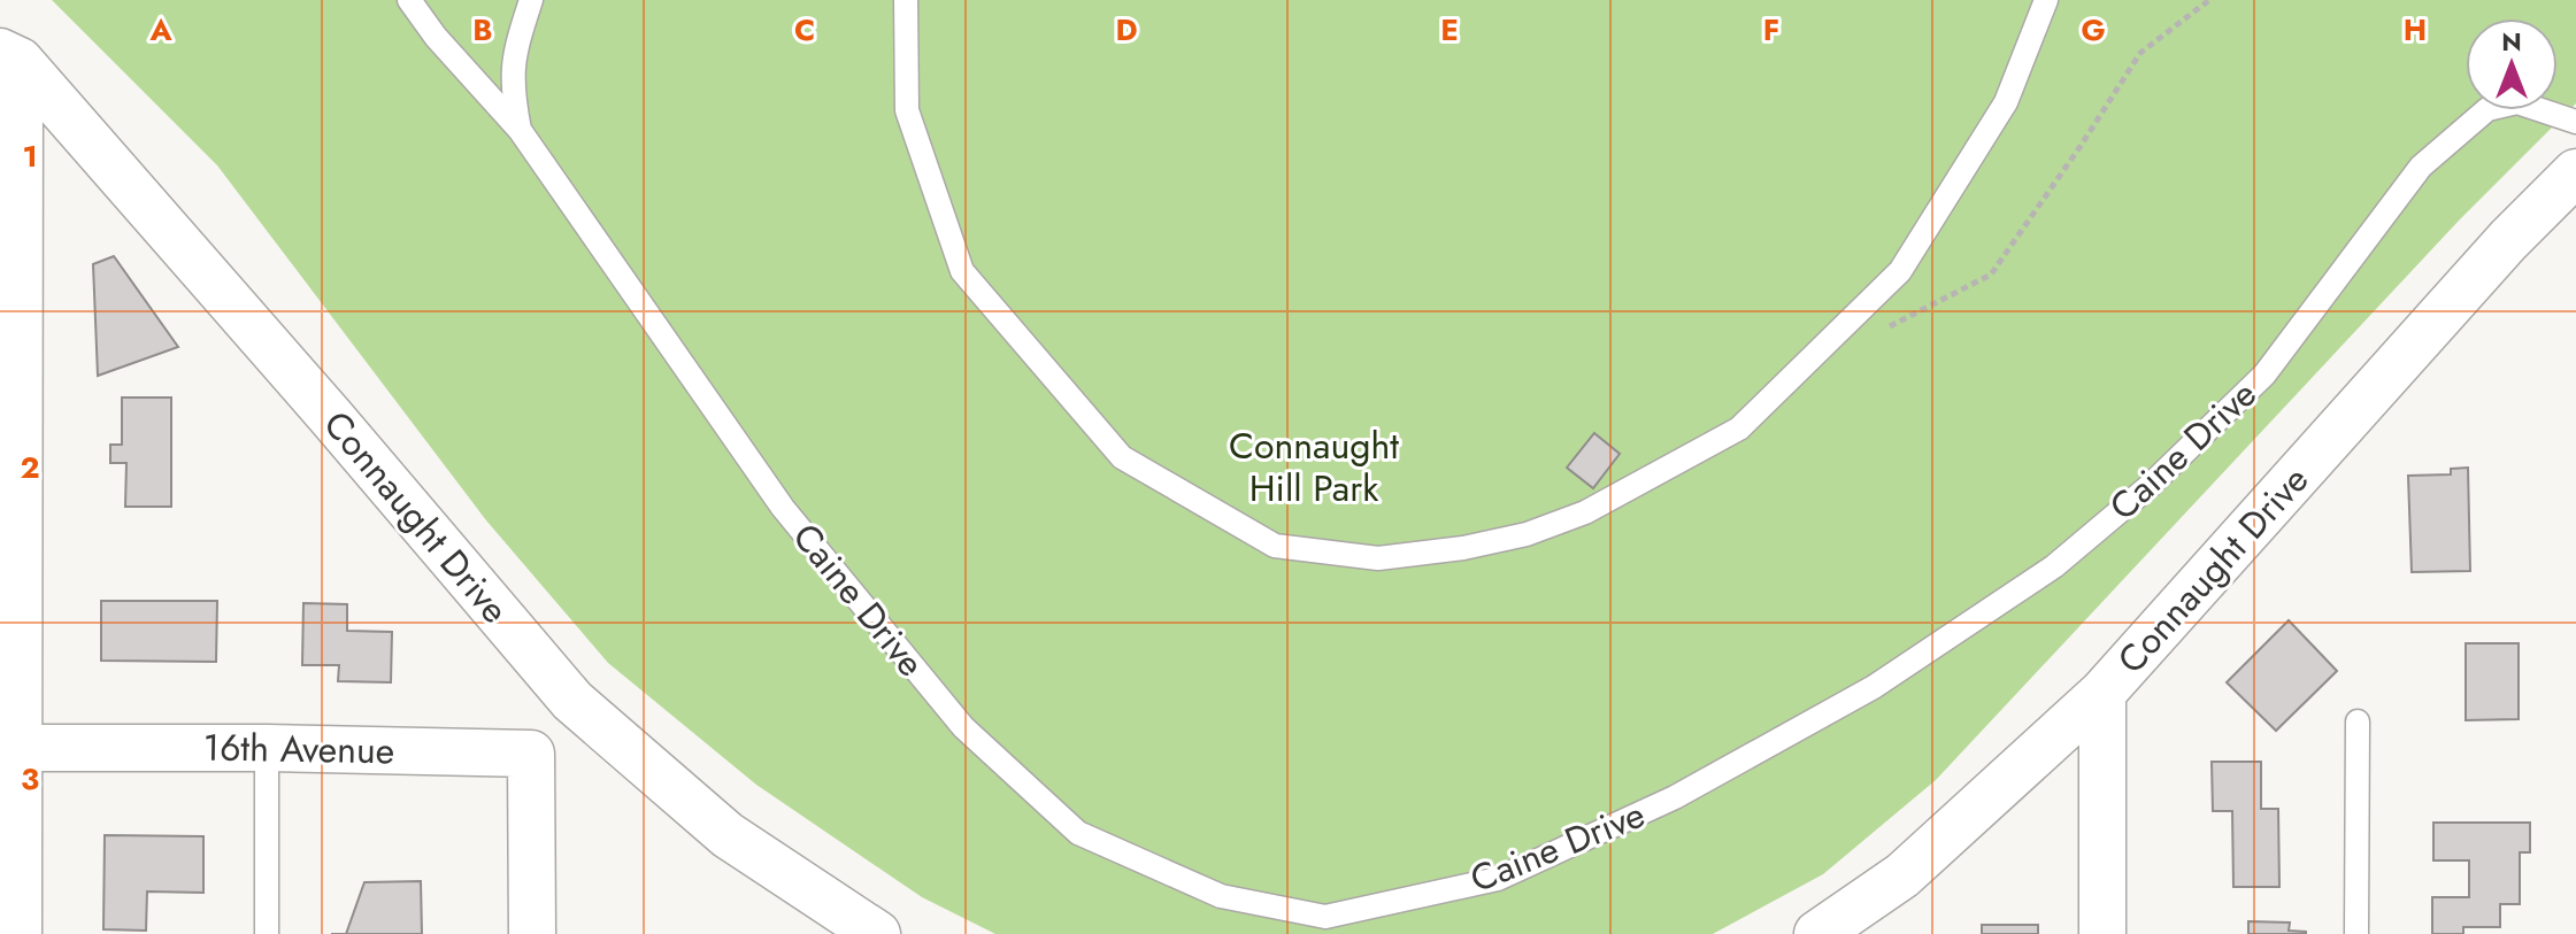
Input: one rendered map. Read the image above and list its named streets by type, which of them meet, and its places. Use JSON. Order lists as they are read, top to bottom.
{
  "streets": {
    "street": ["Connaught Drive", "16th Avenue"],
    "lane": ["Caine Drive"]
  },
  "parks": ["Connaught Hill Park"],
  "north": "top",
  "grid": {
    "columns": [
      "A",
      "B",
      "C",
      "D",
      "E",
      "F",
      "G",
      "H"
    ],
    "rows": ["1", "2", "3"]
  }
}
